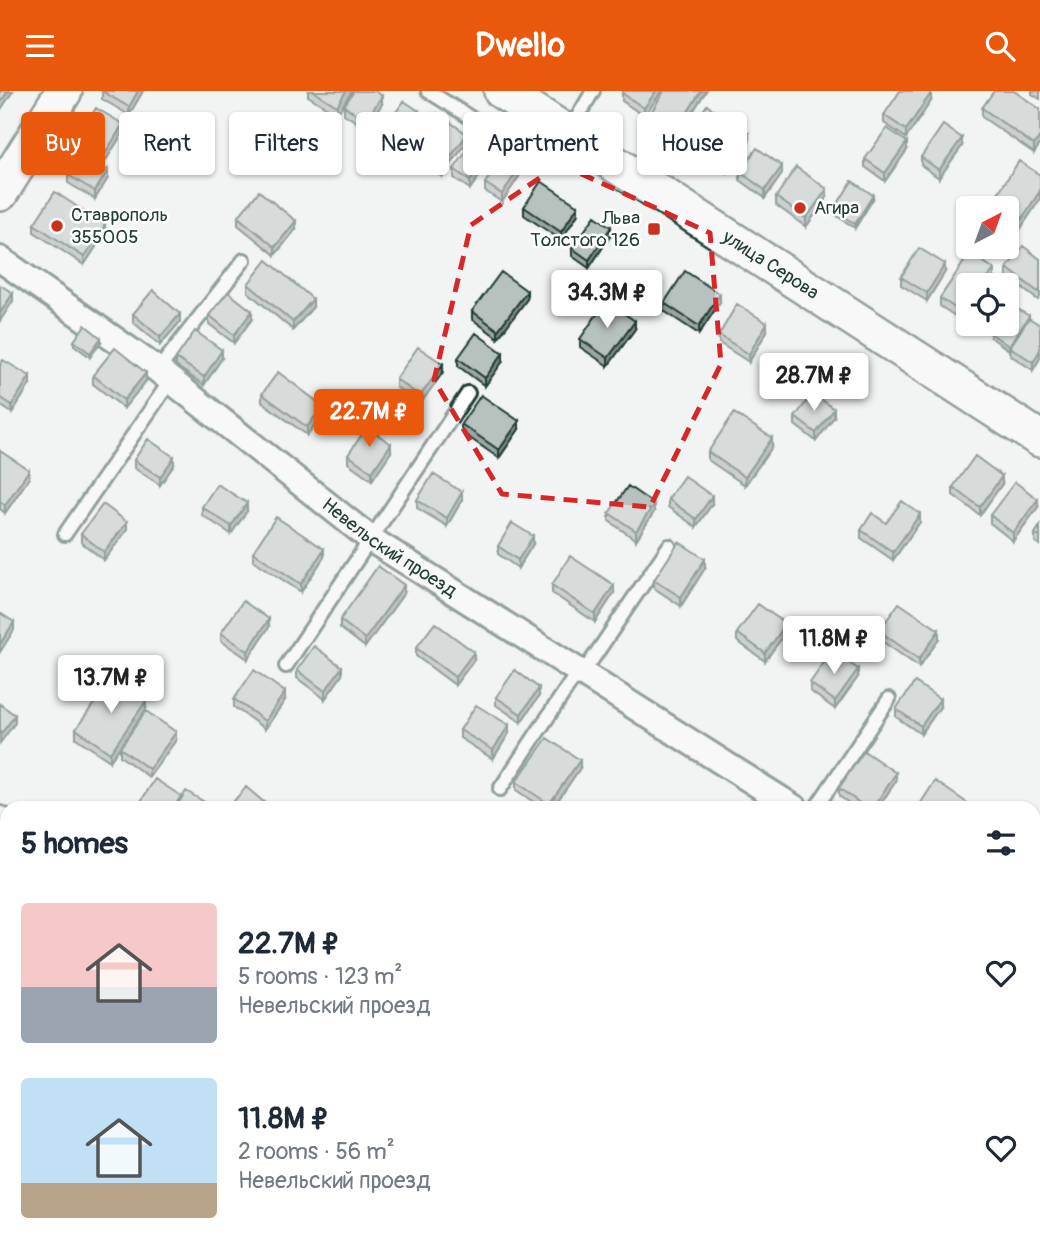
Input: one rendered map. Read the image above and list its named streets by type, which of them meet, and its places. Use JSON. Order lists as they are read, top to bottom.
{
  "streets": {
    "main road": ["улица Серова"],
    "street": ["Невельский проезд"]
  },
  "places": {
    "other": ["Агира", "Ставрополь 355005"],
    "transit": ["Льва Толстого 126"]
  },
  "north": "top right",
  "page": {
    "header": "Dwello",
    "chip": [
      "Buy",
      "Rent",
      "Filters",
      "New",
      "Apartment",
      "House"
    ],
    "price": [
      "34.3M ₽",
      "28.7M ₽",
      "22.7M ₽",
      "11.8M ₽",
      "13.7M ₽"
    ],
    "heading": "5 homes",
    "list": [
      {
        "name": "22.7M ₽",
        "note": "5 rooms · 123 m² · Невельский проезд"
      },
      {
        "name": "11.8M ₽",
        "note": "2 rooms · 56 m² · Невельский проезд"
      }
    ]
  }
}
